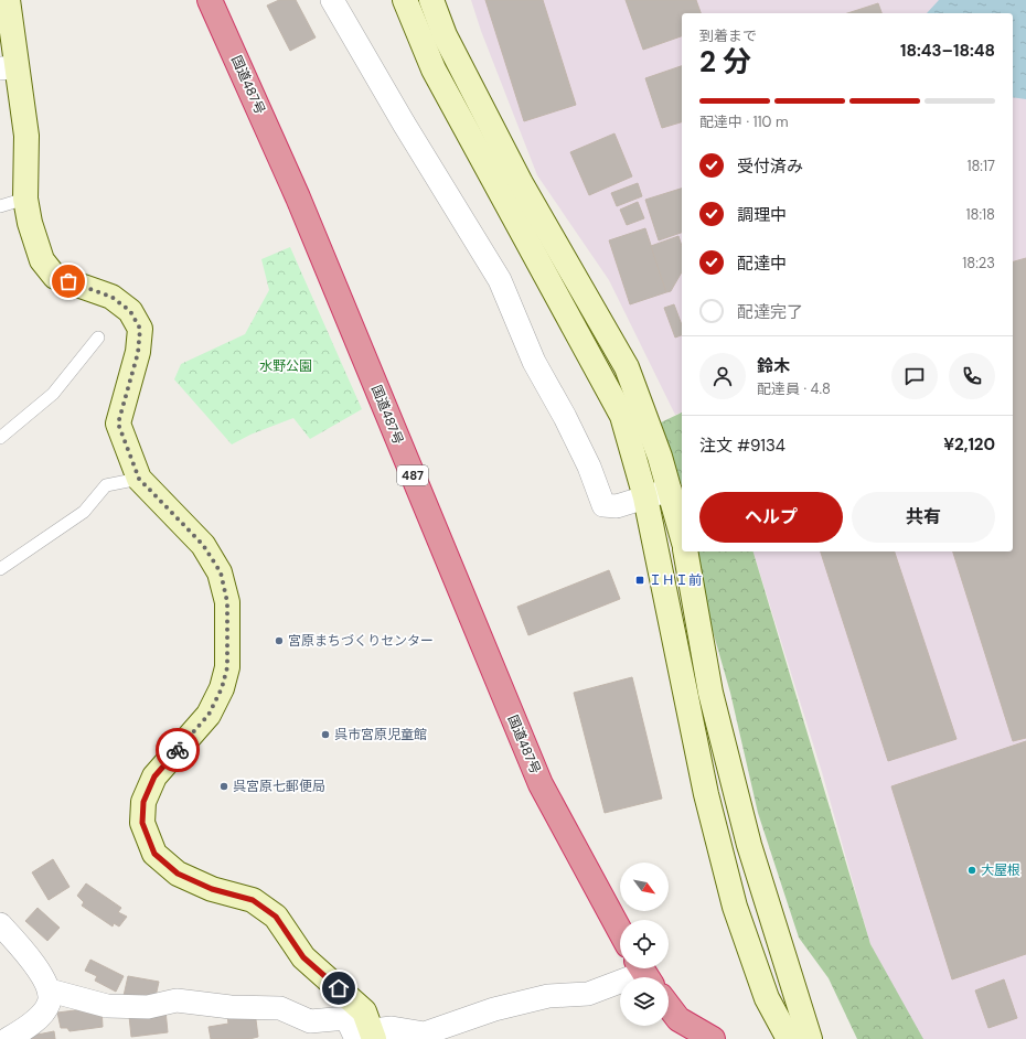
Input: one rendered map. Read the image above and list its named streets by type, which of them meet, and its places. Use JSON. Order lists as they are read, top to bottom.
{
  "streets": {
    "highway": ["国道487号", "487"]
  },
  "parks": ["水野公園"],
  "places": {
    "transit": ["ＩＨＩ前"],
    "other": [
      "宮原まちづくりセンター",
      "呉市宮原児童館",
      "呉宮原七郵便局",
      "大屋根"
    ]
  },
  "north": "bottom right",
  "page": {
    "heading": ["2 分", "到着まで", "18:43–18:48"],
    "panel": [
      "鈴木",
      "配達員 · 4.8",
      "注文 #9134",
      "¥2,120"
    ],
    "bar": "配達中 · 110 m",
    "list": [
      ["受付済み", "18:17"],
      ["調理中", "18:18"],
      ["配達中", "18:23"],
      "配達完了"
    ],
    "buttons": ["ヘルプ", "共有"]
  }
}
